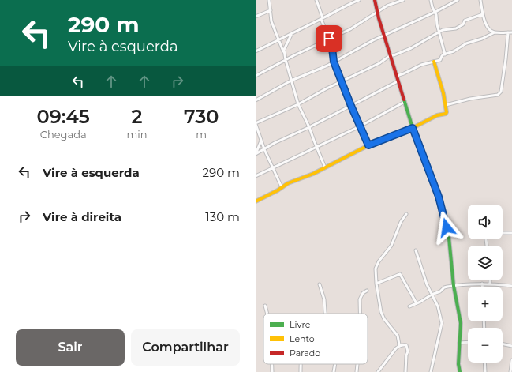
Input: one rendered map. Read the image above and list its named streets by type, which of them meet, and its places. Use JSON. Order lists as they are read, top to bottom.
{
  "legend": ["Livre", "Lento", "Parado"],
  "page": {
    "turn": ["290 m", "Vire à esquerda"],
    "eta": [
      "09:45",
      "Chegada",
      "2",
      "min",
      "730",
      "m"
    ],
    "list": [
      {
        "name": "Vire à esquerda",
        "value": "290 m"
      },
      {
        "name": "Vire à direita",
        "value": "130 m"
      }
    ],
    "map_buttons": ["+", "−"],
    "buttons": ["Sair", "Compartilhar"]
  }
}
